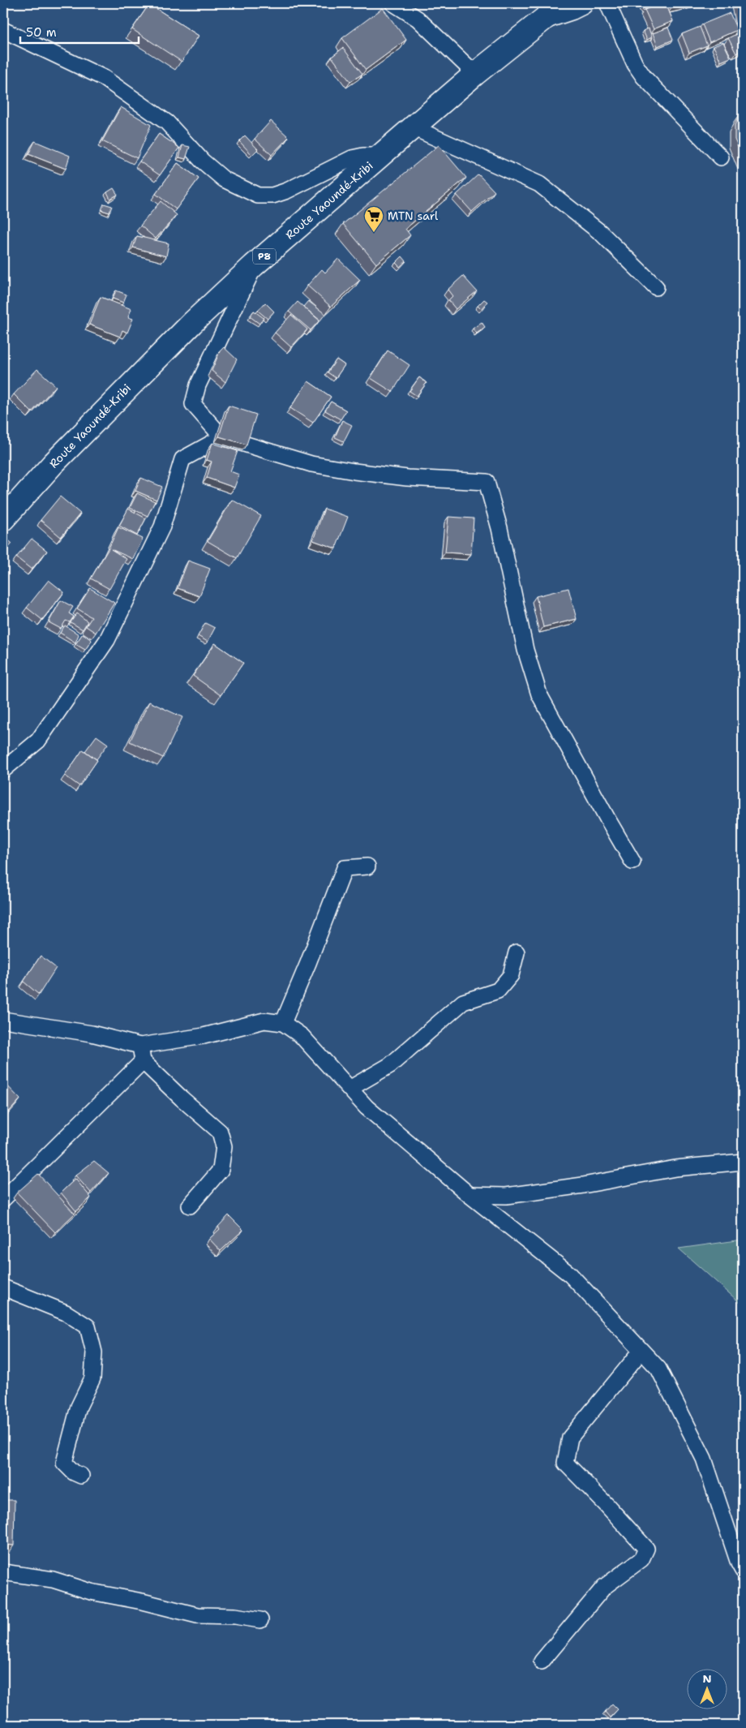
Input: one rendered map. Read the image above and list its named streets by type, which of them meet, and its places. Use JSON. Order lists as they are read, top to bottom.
{
  "streets": {
    "main road": ["Route Yaoundé-Kribi", "P8"]
  },
  "crossings": [
    ["Route Yaoundé-Kribi", "P8"]
  ],
  "places": {
    "supermarket": ["MTN sarl"]
  },
  "scale_bar": "50 m",
  "north": "top"
}
